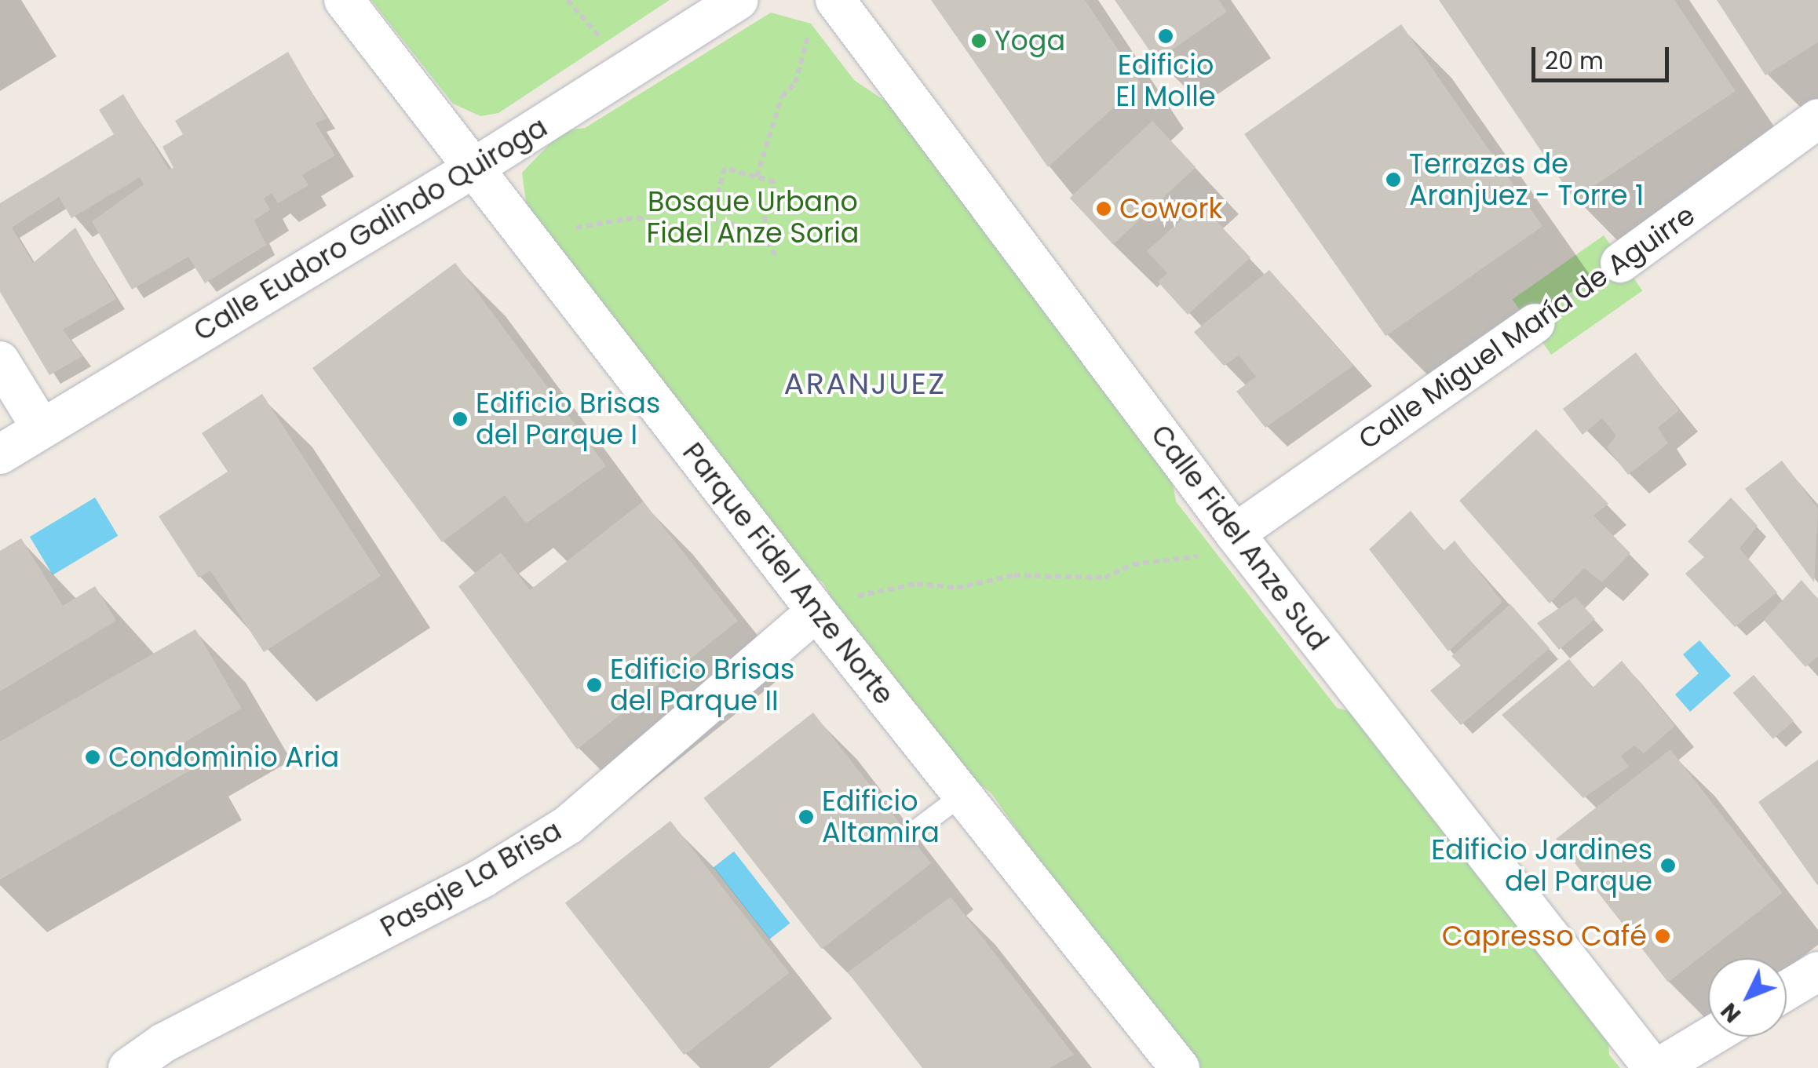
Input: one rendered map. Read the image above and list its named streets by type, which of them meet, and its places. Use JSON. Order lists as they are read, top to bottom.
{
  "streets": {
    "street": [
      "Calle Eudoro Galindo Quiroga",
      "Calle Miguel María de Aguirre",
      "Calle Fidel Anze Sud",
      "Parque Fidel Anze Norte",
      "Pasaje La Brisa"
    ]
  },
  "crossings": [
    ["Calle Eudoro Galindo Quiroga", "Parque Fidel Anze Norte"],
    ["Calle Miguel María de Aguirre", "Calle Fidel Anze Sud"],
    ["Parque Fidel Anze Norte", "Pasaje La Brisa"]
  ],
  "districts": ["ARANJUEZ"],
  "parks": ["Bosque Urbano Fidel Anze Soria"],
  "places": [
    "Edificio El Molle",
    "Yoga",
    "Terrazas de Aranjuez - Torre 1",
    "Cowork",
    "Edificio Brisas del Parque I",
    "Edificio Brisas del Parque II",
    "Condominio Aria",
    "Edificio Altamira",
    "Edificio Jardines del Parque",
    "Capresso Café"
  ],
  "scale_bar": "20 m",
  "north": "bottom left"
}
